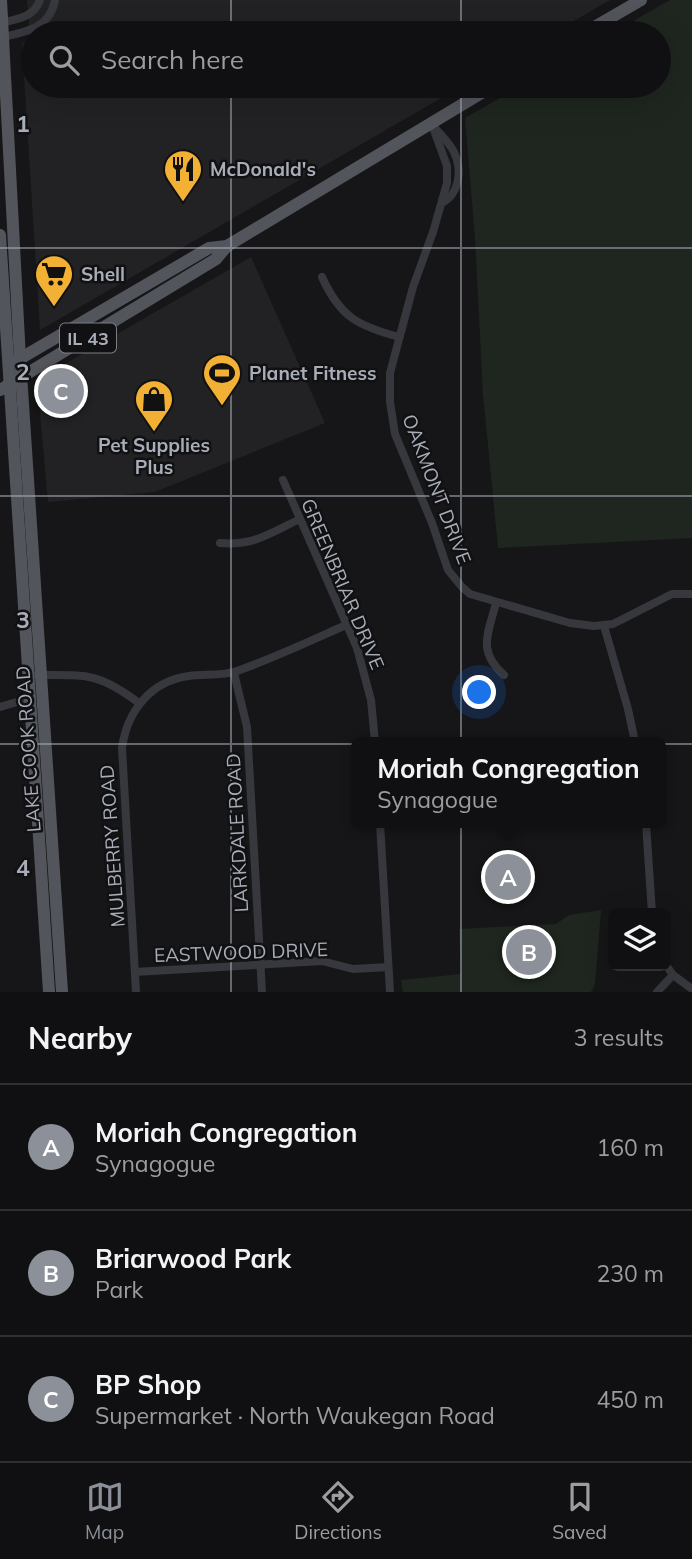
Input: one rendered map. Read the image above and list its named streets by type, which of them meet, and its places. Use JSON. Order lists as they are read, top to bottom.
{
  "streets": {
    "main road": ["IL 43", "LAKE COOK ROAD"],
    "street": [
      "OAKMONT DRIVE",
      "GREENBRIAR DRIVE",
      "LARKDALE ROAD",
      "MULBERRY ROAD",
      "EASTWOOD DRIVE"
    ]
  },
  "crossings": [
    ["IL 43", "OAKMONT DRIVE"],
    ["IL 43", "LAKE COOK ROAD"],
    ["LARKDALE ROAD", "EASTWOOD DRIVE"],
    ["MULBERRY ROAD", "EASTWOOD DRIVE"]
  ],
  "places": {
    "restaurant": ["McDonald's"],
    "supermarket": ["Shell"],
    "sports": ["Planet Fitness"],
    "shop": ["Pet Supplies Plus"]
  },
  "page": {
    "search": "Search here",
    "pins": ["C", "A", "B"],
    "popup": ["Moriah Congregation", "Synagogue"],
    "heading": ["Nearby", "3 results"],
    "list": [
      {
        "mark": "A",
        "name": "Moriah Congregation",
        "note": "Synagogue",
        "value": "160 m"
      },
      {
        "mark": "B",
        "name": "Briarwood Park",
        "note": "Park",
        "value": "230 m"
      },
      {
        "mark": "C",
        "name": "BP Shop",
        "note": "Supermarket · North Waukegan Road",
        "value": "450 m"
      }
    ],
    "nav": ["Map", "Directions", "Saved"]
  },
  "grid": {
    "rows": [
      "1",
      "2",
      "3",
      "4"
    ]
  }
}
